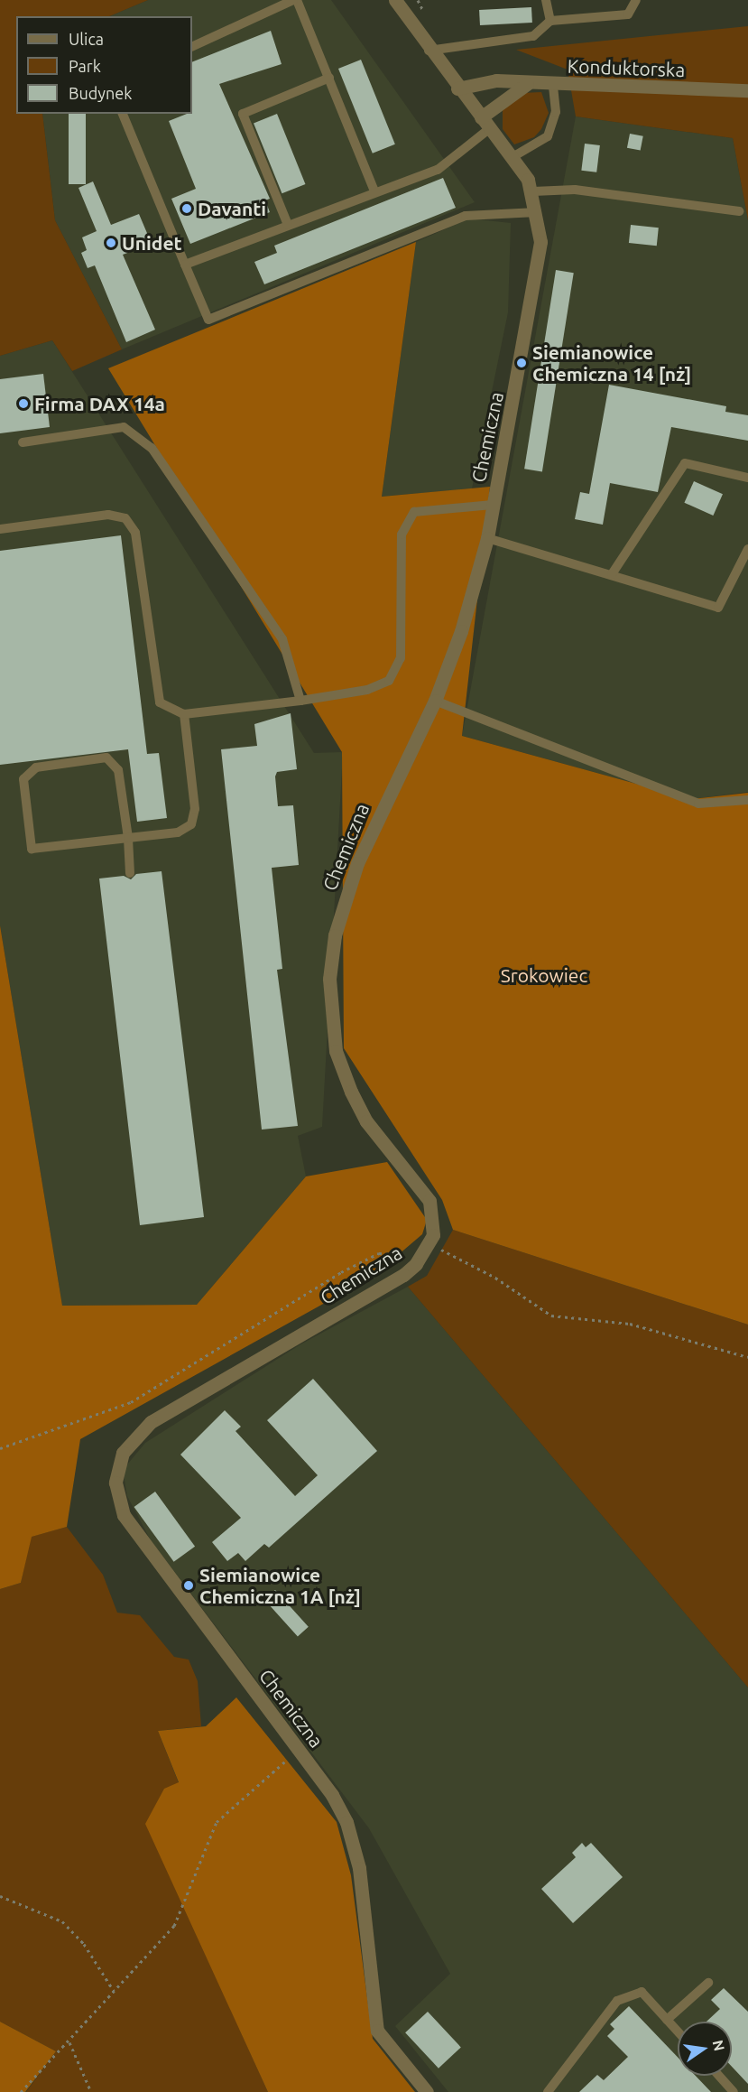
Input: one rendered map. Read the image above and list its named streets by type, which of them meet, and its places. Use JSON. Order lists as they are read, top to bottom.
{
  "streets": {
    "street": ["Konduktorska", "Chemiczna"]
  },
  "parks": ["Srokowiec"],
  "places": [
    "Davanti",
    "Unidet",
    "Siemianowice Chemiczna 14 [nż]",
    "Firma DAX 14a",
    "Siemianowice Chemiczna 1A [nż]"
  ],
  "legend": ["Ulica", "Park", "Budynek"],
  "north": "right"
}
